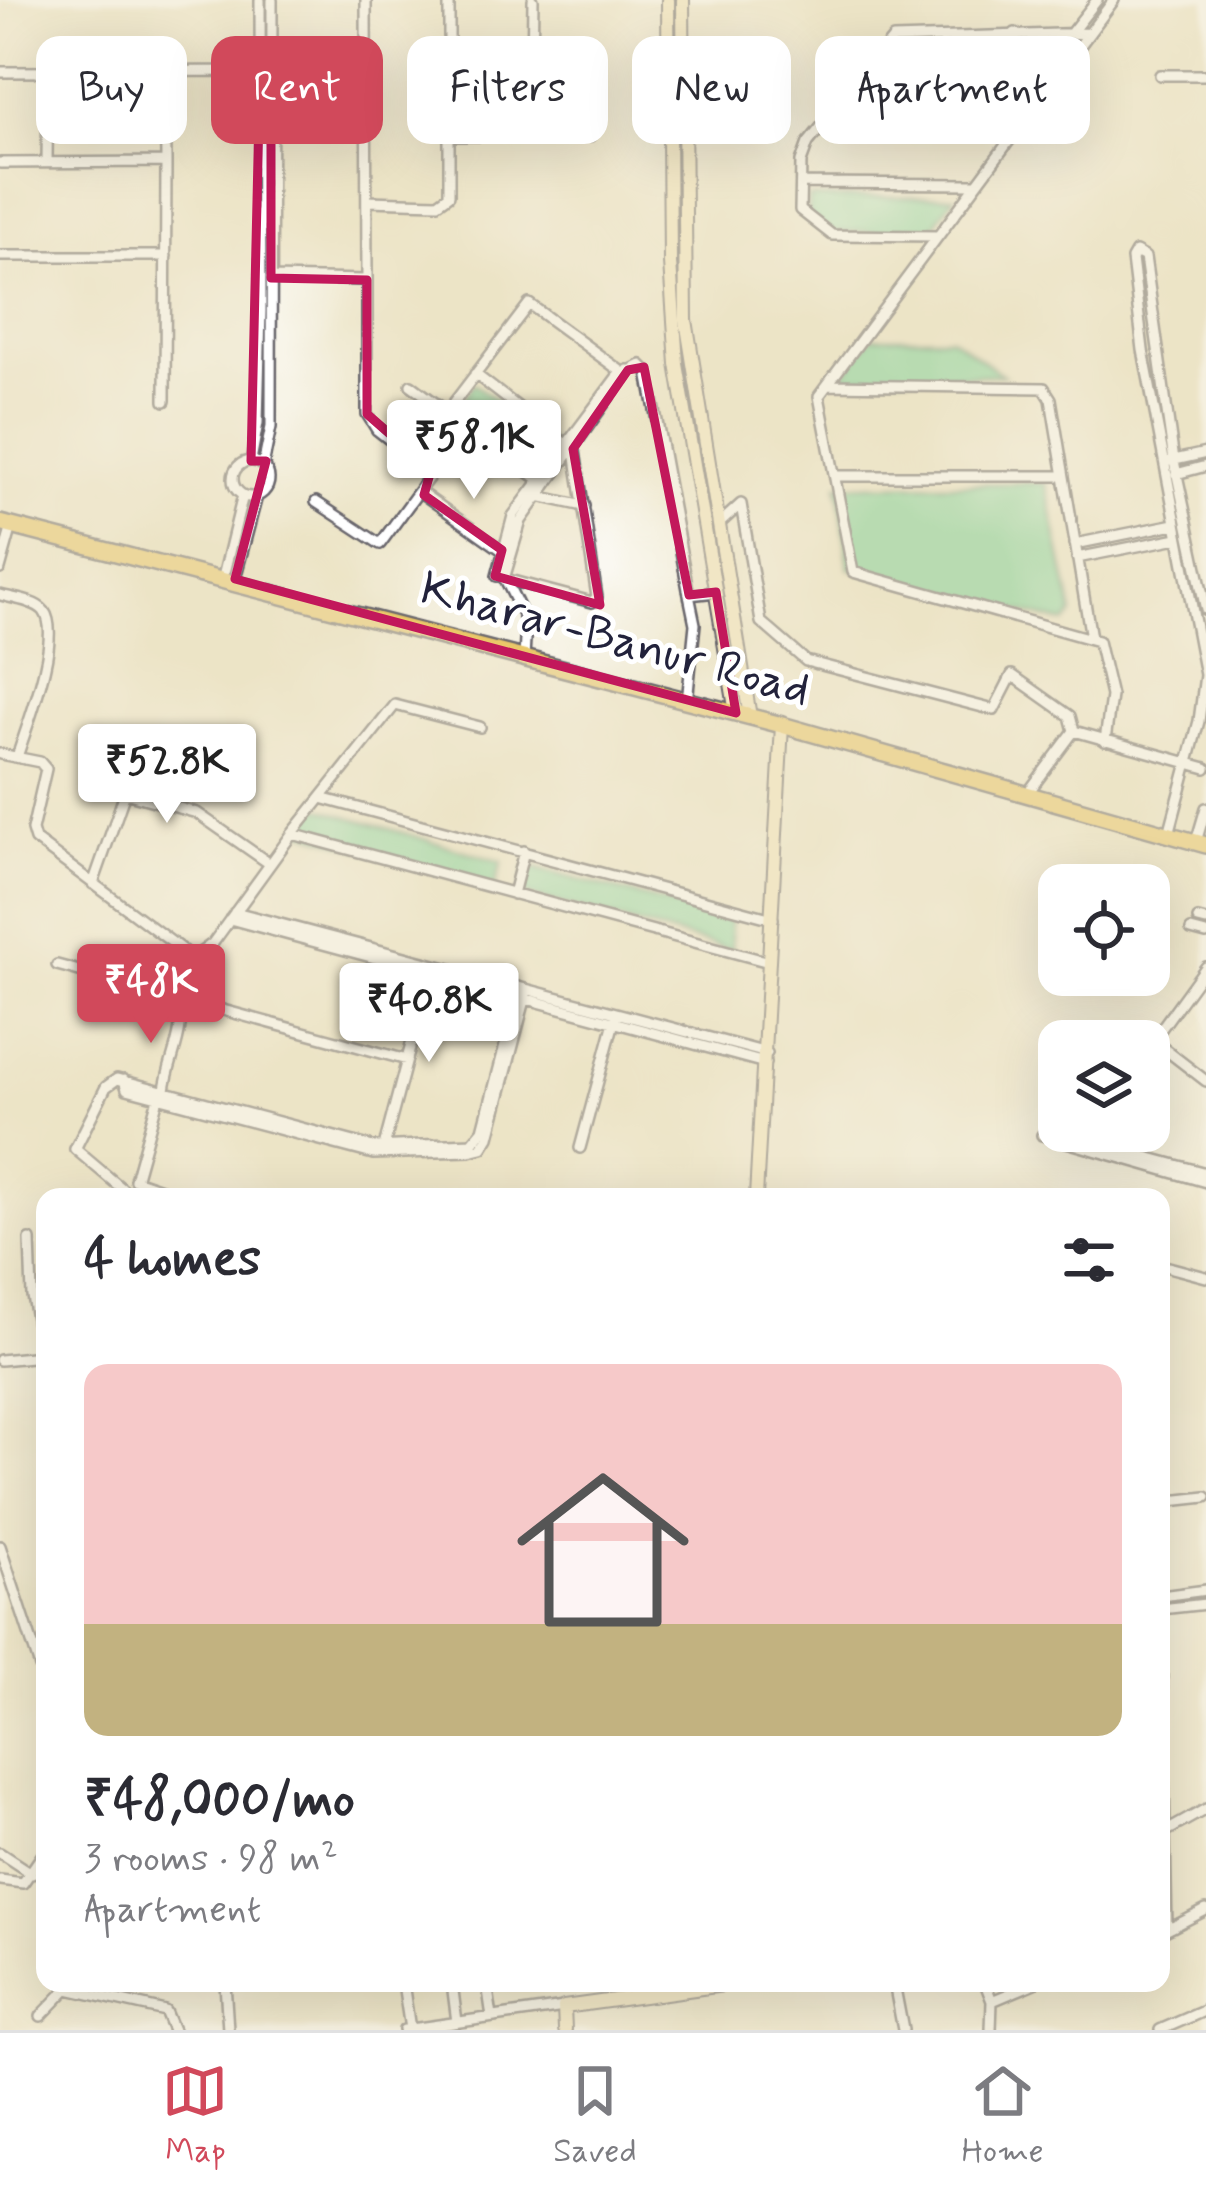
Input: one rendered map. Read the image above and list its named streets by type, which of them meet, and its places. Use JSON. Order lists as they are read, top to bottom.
{
  "streets": {
    "highway": ["Kharar-Banur Road"]
  },
  "page": {
    "chip": [
      "Buy",
      "Rent",
      "Filters",
      "New",
      "Apartment"
    ],
    "price": [
      "₹58.1K",
      "₹52.8K",
      "₹48K",
      "₹40.8K"
    ],
    "heading": "4 homes",
    "list": [
      {
        "name": "₹48,000/mo",
        "note": "3 rooms · 98 m² · Apartment"
      }
    ],
    "tabs": ["Map", "Saved", "Home"]
  }
}
